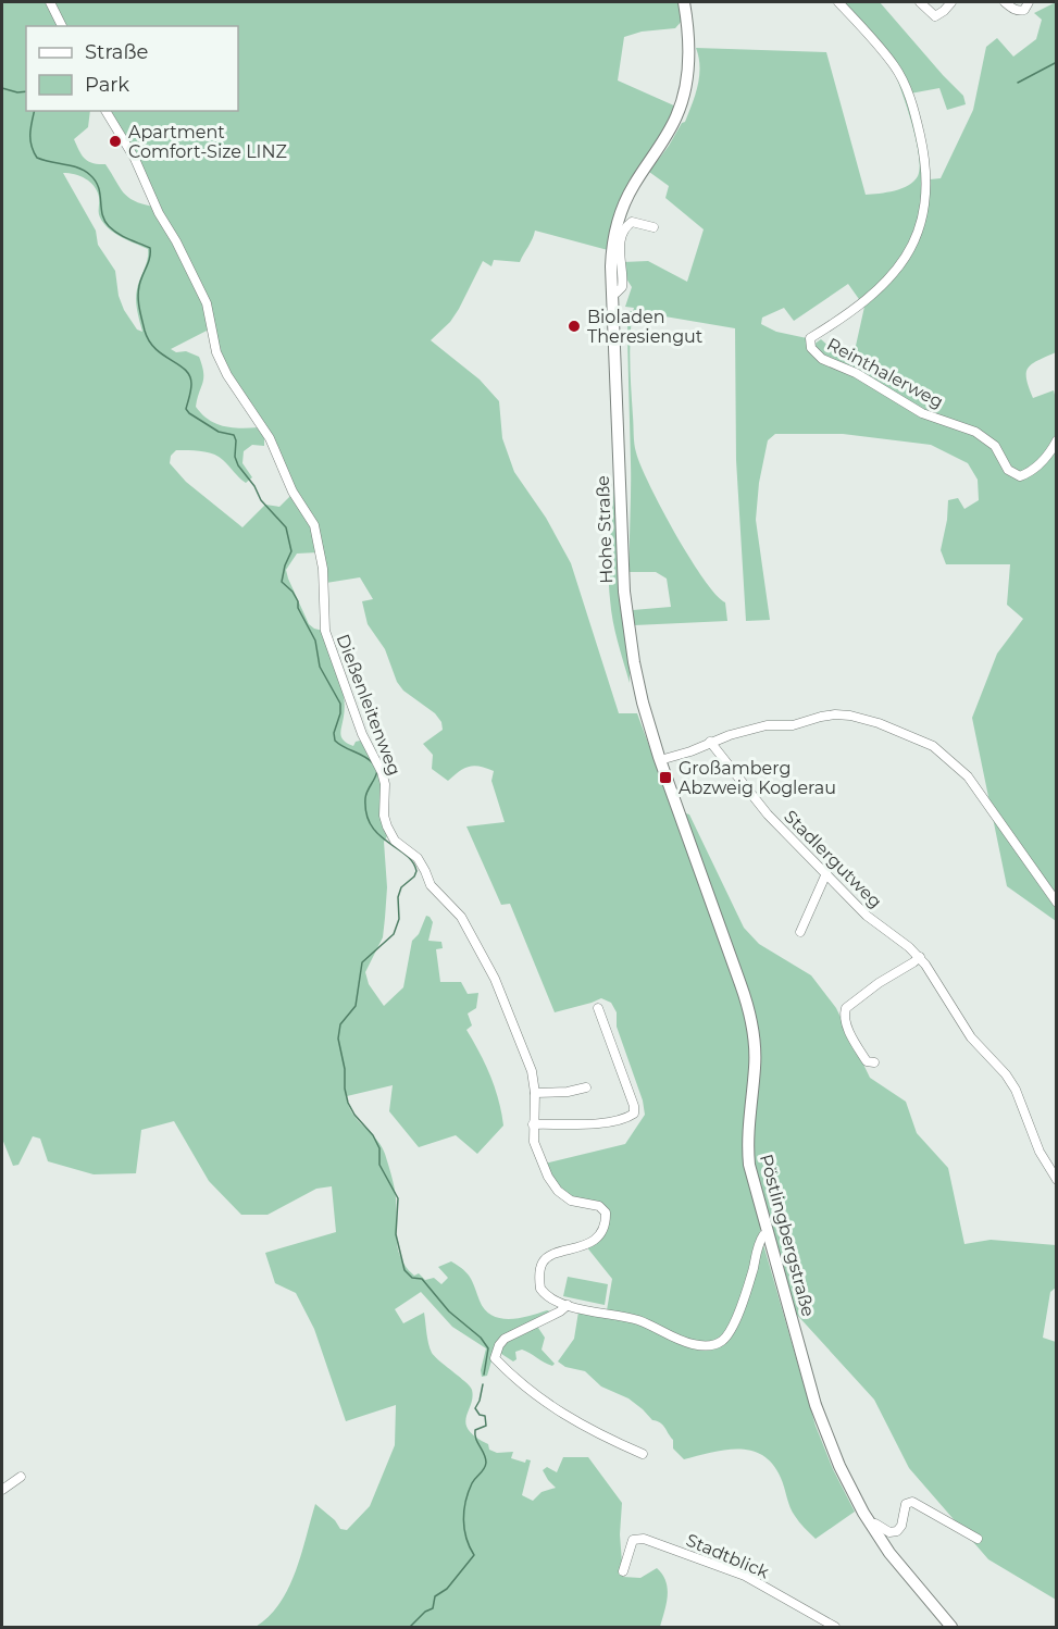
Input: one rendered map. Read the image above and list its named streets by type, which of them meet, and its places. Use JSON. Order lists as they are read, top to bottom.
{
  "streets": {
    "main road": ["Hohe Straße", "Pöstlingbergstraße"],
    "street": [
      "Reinthalerweg",
      "Dießenleitenweg",
      "Stadlergutweg",
      "Stadtblick"
    ]
  },
  "crossings": [
    ["Hohe Straße", "Pöstlingbergstraße"],
    ["Dießenleitenweg", "Pöstlingbergstraße"]
  ],
  "places": {
    "other": ["Apartment Comfort-Size LINZ", "Bioladen Theresiengut"],
    "transit": ["Großamberg Abzweig Koglerau"]
  },
  "legend": ["Straße", "Park"]
}
